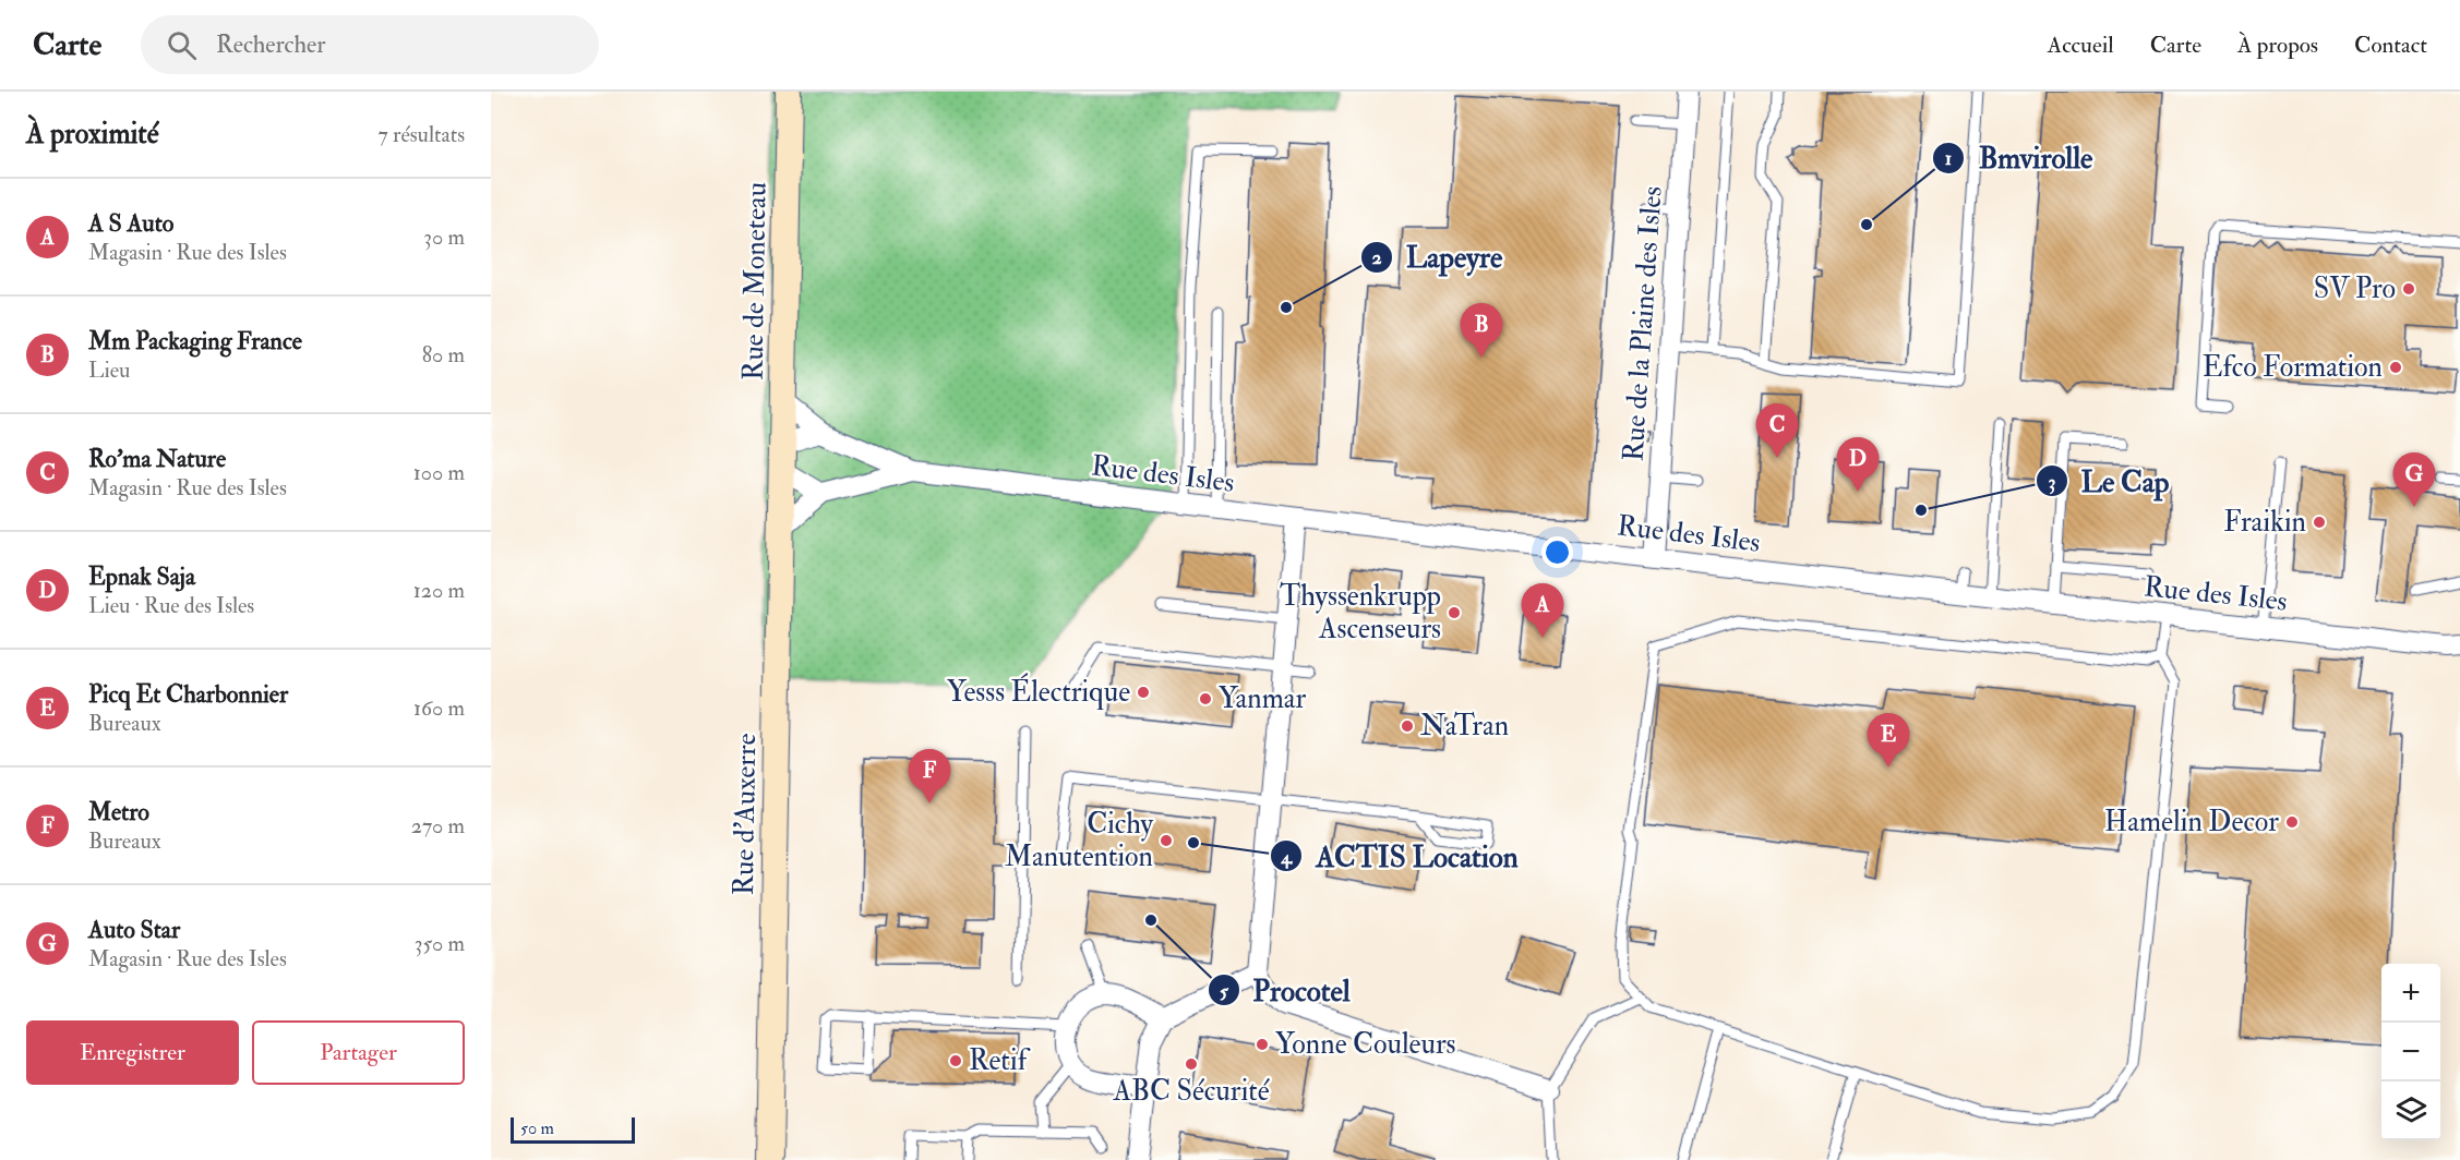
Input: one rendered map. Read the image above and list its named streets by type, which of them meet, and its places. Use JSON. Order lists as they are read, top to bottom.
{
  "streets": {
    "main road": ["Rue de Moneteau", "Rue d'Auxerre"],
    "street": ["Rue de la Plaine des Isles", "Rue des Isles"]
  },
  "crossings": [
    ["Rue de Moneteau", "Rue des Isles"],
    ["Rue de Moneteau", "Rue d'Auxerre"],
    ["Rue de la Plaine des Isles", "Rue des Isles"],
    ["Rue des Isles", "Rue d'Auxerre"]
  ],
  "places": [
    "Bmvirolle",
    "SV Pro",
    "Lapeyre",
    "Efco Formation",
    "Le Cap",
    "Fraikin",
    "Thyssenkrupp Ascenseurs",
    "Yesss Électrique",
    "Yanmar",
    "NaTran",
    "Hamelin Decor",
    "Cichy Manutention",
    "ACTIS Location",
    "Procotel",
    "Yonne Couleurs",
    "Retif",
    "ABC Sécurité"
  ],
  "scale_bar": "50 m",
  "page": {
    "header": "Carte",
    "search": "Rechercher",
    "nav": [
      "Accueil",
      "Carte",
      "À propos",
      "Contact"
    ],
    "heading": ["À proximité", "7 résultats"],
    "list": [
      {
        "mark": "A",
        "name": "A S Auto",
        "note": "Magasin · Rue des Isles",
        "value": "30 m"
      },
      {
        "mark": "B",
        "name": "Mm Packaging France",
        "note": "Lieu",
        "value": "80 m"
      },
      {
        "mark": "C",
        "name": "Ro'ma Nature",
        "note": "Magasin · Rue des Isles",
        "value": "100 m"
      },
      {
        "mark": "D",
        "name": "Epnak Saja",
        "note": "Lieu · Rue des Isles",
        "value": "120 m"
      },
      {
        "mark": "E",
        "name": "Picq Et Charbonnier",
        "note": "Bureaux",
        "value": "160 m"
      },
      {
        "mark": "F",
        "name": "Metro",
        "note": "Bureaux",
        "value": "270 m"
      },
      {
        "mark": "G",
        "name": "Auto Star",
        "note": "Magasin · Rue des Isles",
        "value": "350 m"
      }
    ],
    "pins": [
      "B",
      "C",
      "D",
      "G",
      "A",
      "E",
      "F"
    ],
    "map_buttons": ["+", "−"],
    "buttons": ["Enregistrer", "Partager"],
    "scale": "50 m"
  }
}
